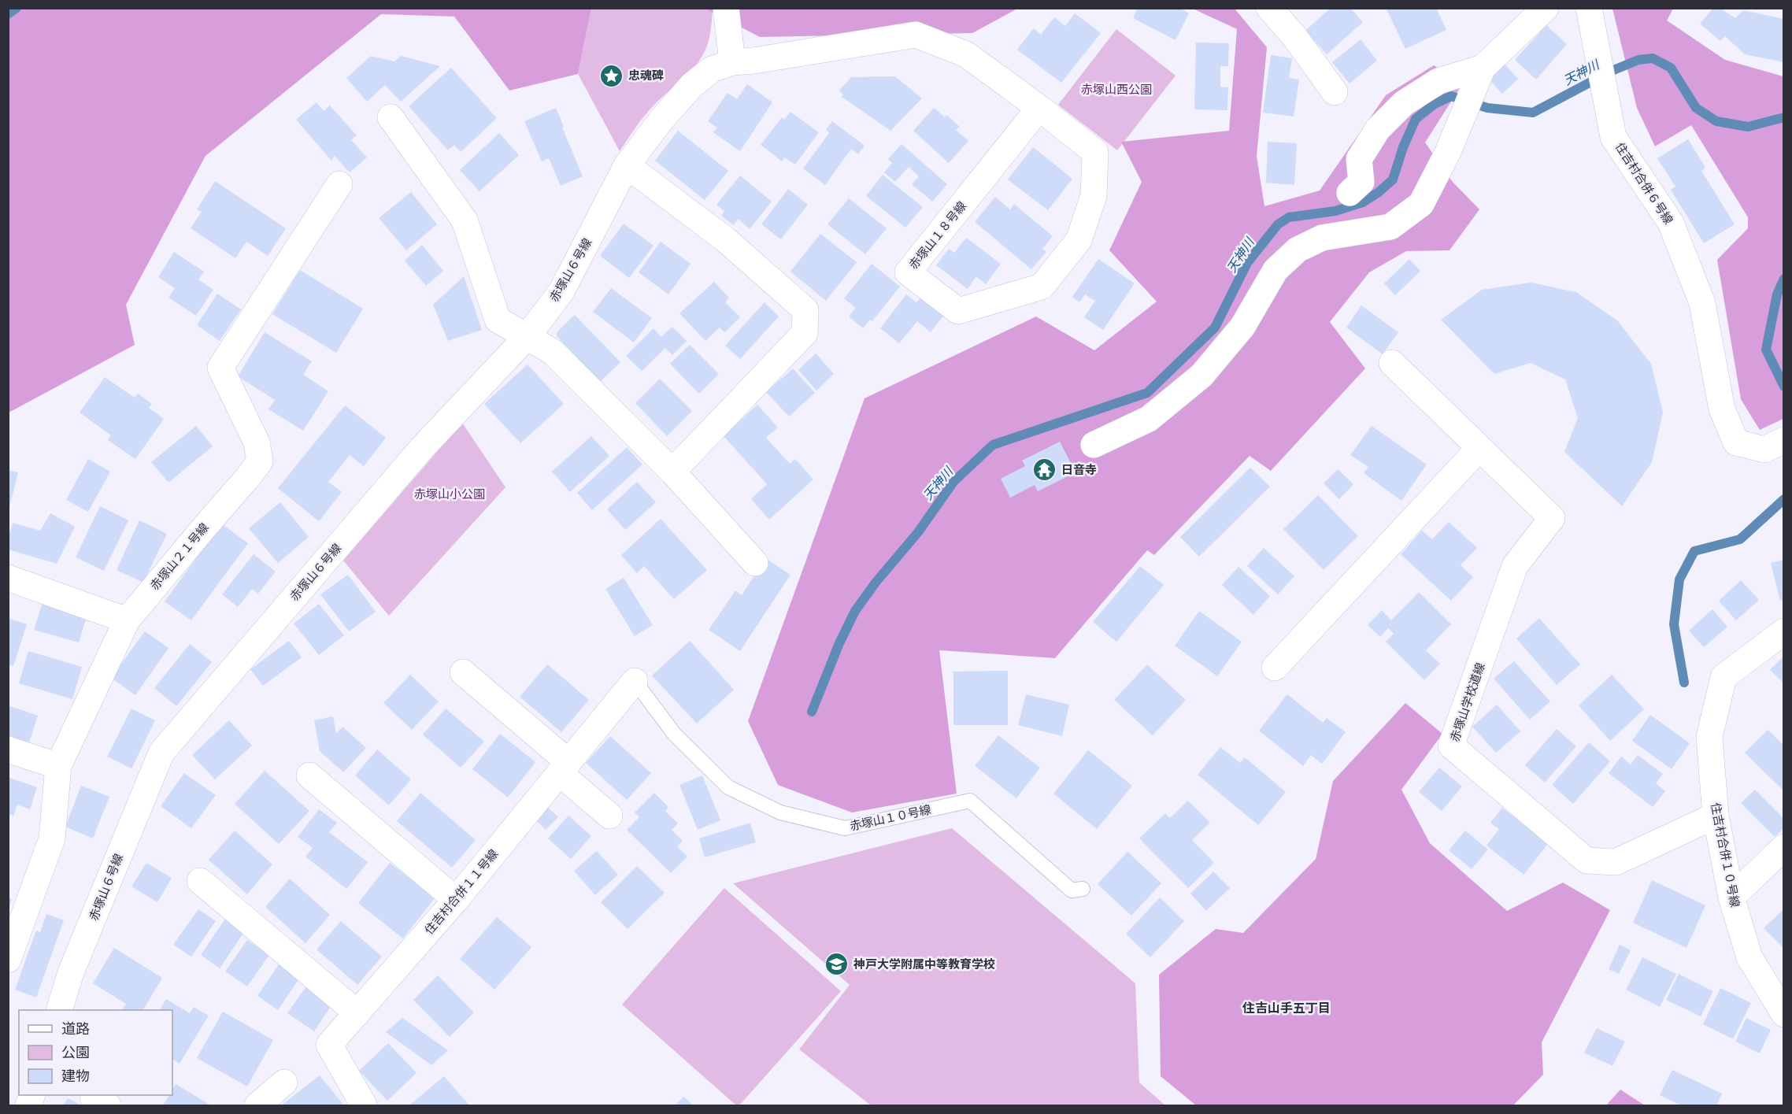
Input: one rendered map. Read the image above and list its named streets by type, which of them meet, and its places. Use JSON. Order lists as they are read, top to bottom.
{
  "streets": {
    "street": [
      "住吉村合併６号線",
      "赤塚山１８号線",
      "赤塚山６号線",
      "赤塚山２１号線",
      "赤塚山学校道線",
      "住吉村合併１０号線",
      "住吉村合併１１号線"
    ],
    "lane": ["赤塚山１０号線"]
  },
  "crossings": [
    ["赤塚山学校道線", "住吉村合併１０号線"],
    ["赤塚山１０号線", "住吉村合併１１号線"]
  ],
  "districts": ["住吉山手五丁目"],
  "water": ["天神川"],
  "parks": ["赤塚山西公園", "赤塚山小公園"],
  "places": {
    "place": ["忠魂碑"],
    "temple": ["日音寺"],
    "school or university": ["神戸大学附属中等教育学校"]
  },
  "legend": ["道路", "公園", "建物"]
}
